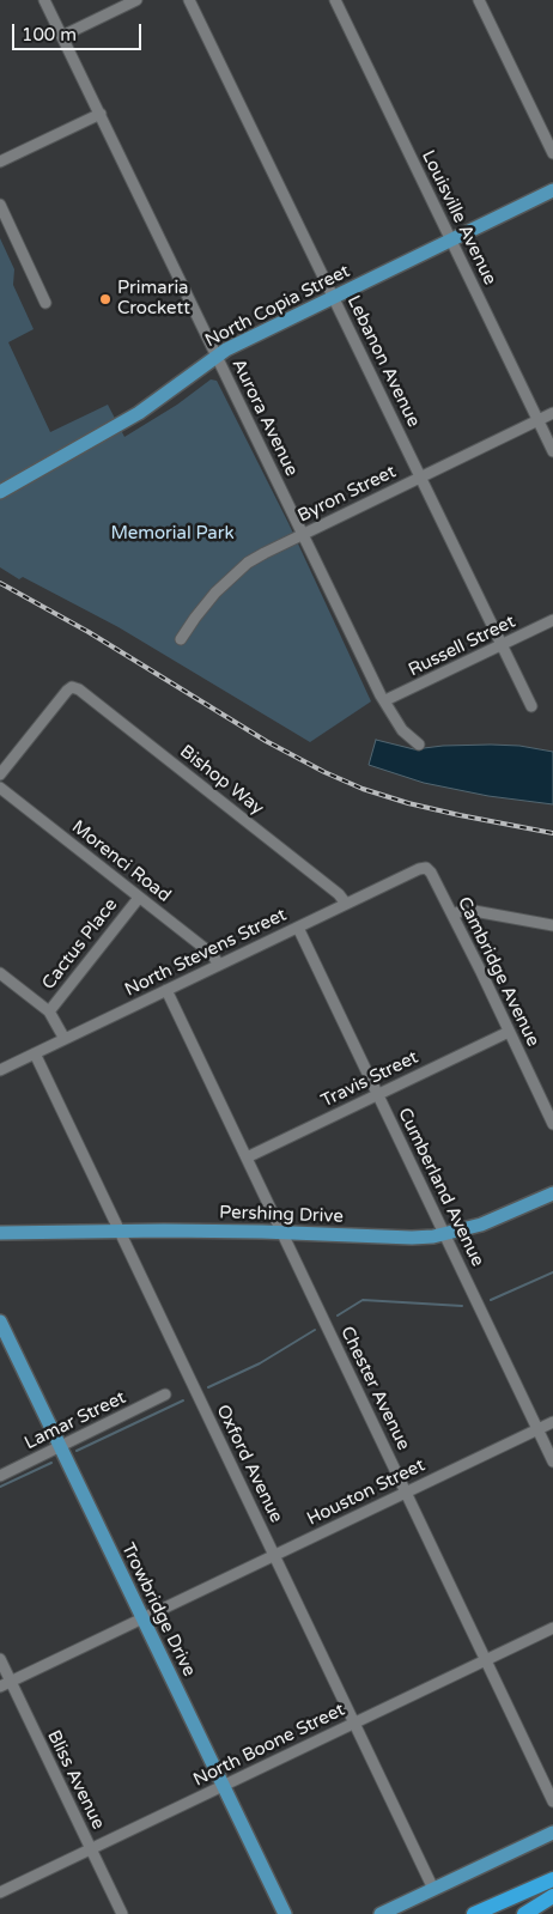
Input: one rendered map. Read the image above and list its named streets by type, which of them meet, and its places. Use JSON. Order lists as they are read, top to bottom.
{
  "streets": {
    "main road": ["North Copia Street", "Pershing Drive", "Trowbridge Drive"],
    "street": [
      "Louisville Avenue",
      "Lebanon Avenue",
      "Aurora Avenue",
      "Byron Street",
      "Russell Street",
      "Bishop Way",
      "Morenci Road",
      "Cactus Place",
      "North Stevens Street",
      "Cambridge Avenue",
      "Travis Street",
      "Cumberland Avenue",
      "Chester Avenue",
      "Lamar Street",
      "Oxford Avenue",
      "Houston Street",
      "North Boone Street",
      "Bliss Avenue"
    ]
  },
  "crossings": [
    ["Louisville Avenue", "North Copia Street"],
    ["Louisville Avenue", "Byron Street"],
    ["North Copia Street", "Lebanon Avenue"],
    ["North Copia Street", "Aurora Avenue"],
    ["Lebanon Avenue", "Byron Street"],
    ["Lebanon Avenue", "Russell Street"],
    ["Aurora Avenue", "Byron Street"],
    ["Aurora Avenue", "Russell Street"],
    ["Bishop Way", "North Stevens Street"],
    ["Morenci Road", "Cactus Place"],
    ["Morenci Road", "North Stevens Street"],
    ["North Stevens Street", "Cambridge Avenue"],
    ["North Stevens Street", "Cumberland Avenue"],
    ["North Stevens Street", "Chester Avenue"],
    ["North Stevens Street", "Oxford Avenue"],
    ["Cambridge Avenue", "Travis Street"],
    ["Travis Street", "Cumberland Avenue"],
    ["Travis Street", "Chester Avenue"],
    ["Cumberland Avenue", "Pershing Drive"],
    ["Cumberland Avenue", "Houston Street"],
    ["Pershing Drive", "Chester Avenue"],
    ["Pershing Drive", "Oxford Avenue"],
    ["Chester Avenue", "Houston Street"],
    ["Chester Avenue", "North Boone Street"],
    ["Lamar Street", "Trowbridge Drive"],
    ["Oxford Avenue", "Houston Street"],
    ["Oxford Avenue", "North Boone Street"],
    ["Houston Street", "Trowbridge Drive"],
    ["Houston Street", "Bliss Avenue"],
    ["Trowbridge Drive", "North Boone Street"],
    ["North Boone Street", "Bliss Avenue"]
  ],
  "parks": ["Memorial Park"],
  "places": ["Primaria Crockett"],
  "scale_bar": "100 m"
}
